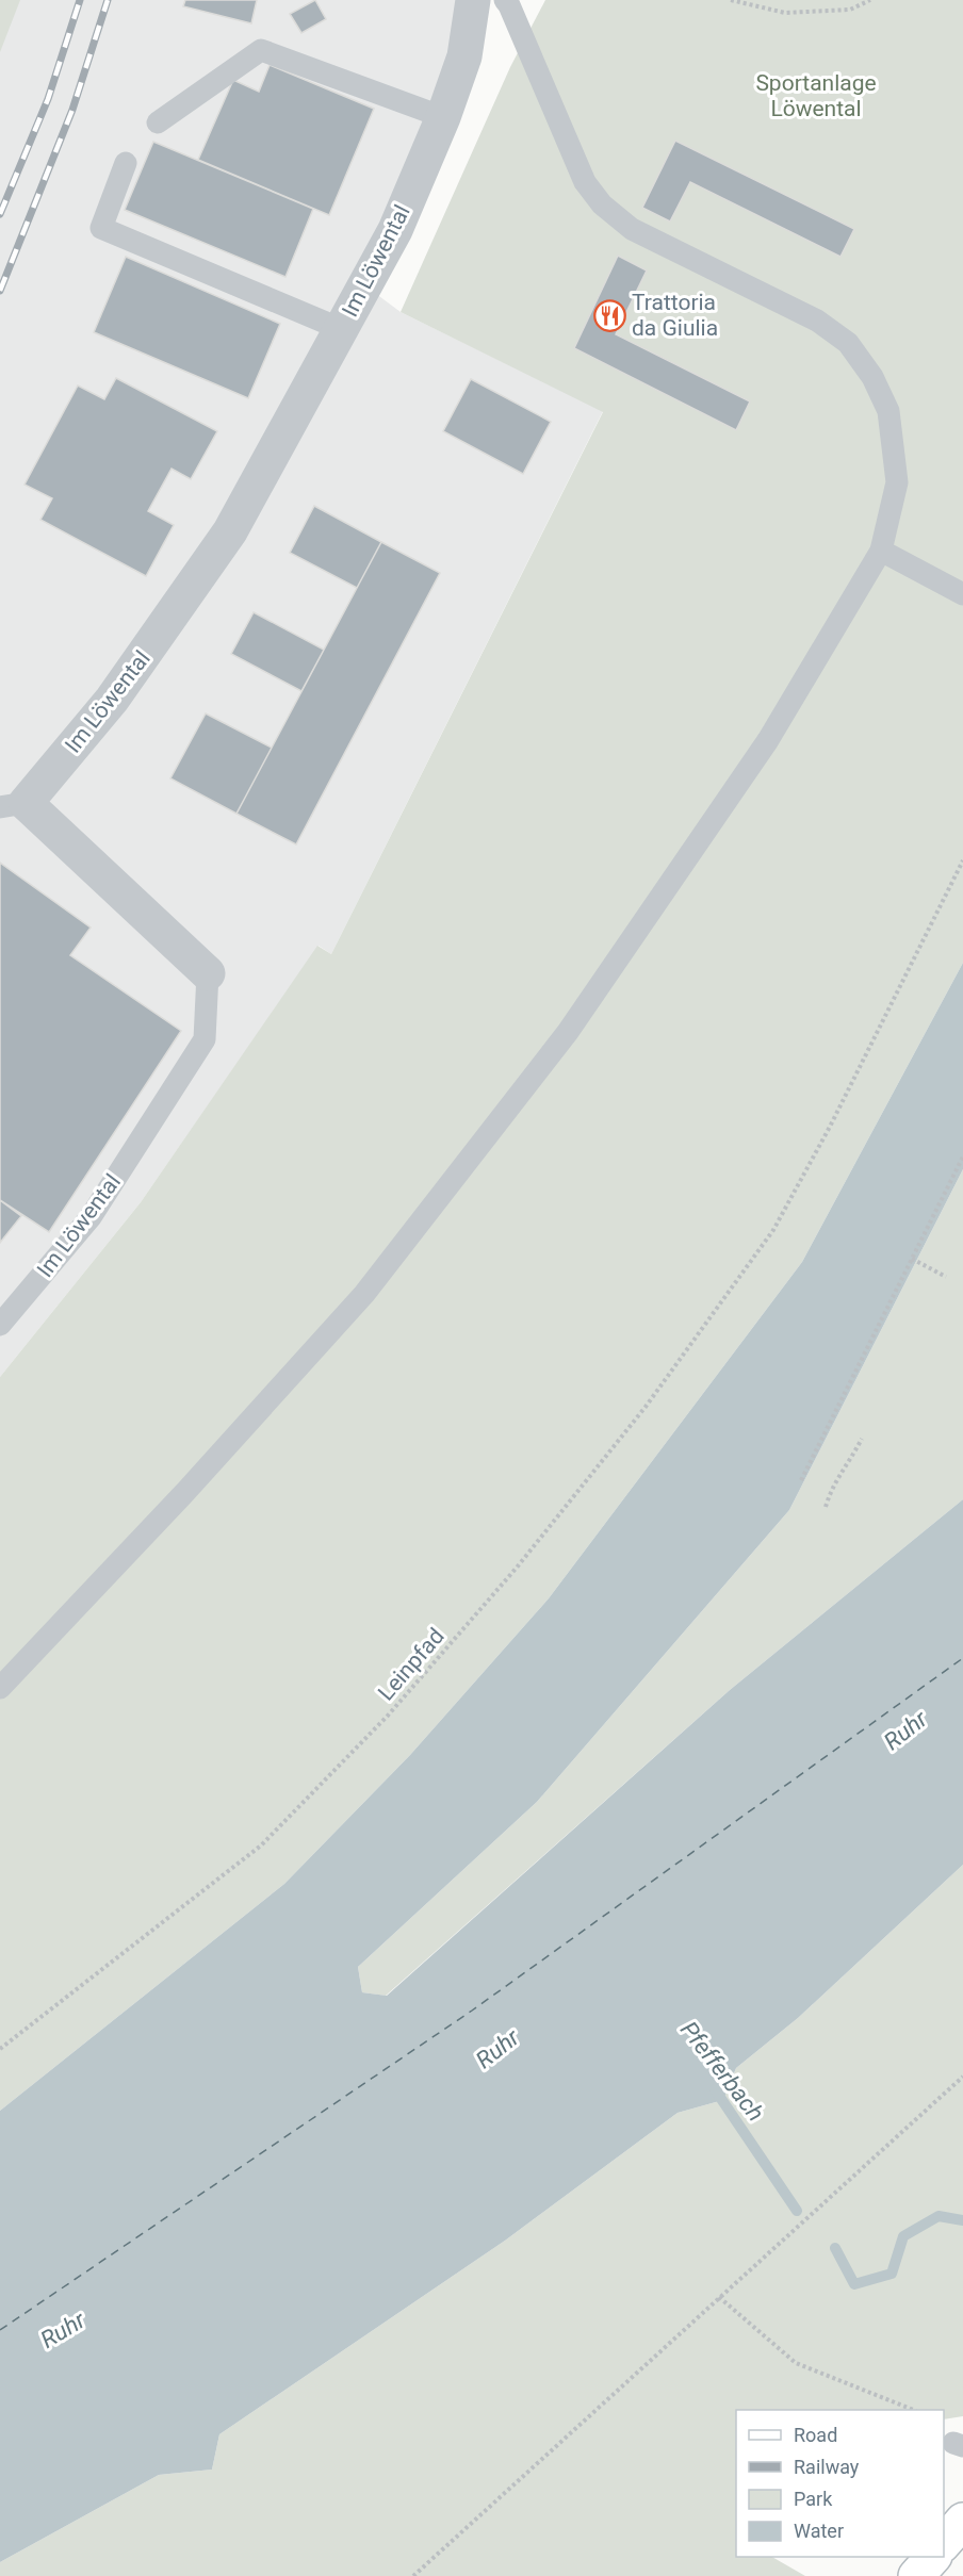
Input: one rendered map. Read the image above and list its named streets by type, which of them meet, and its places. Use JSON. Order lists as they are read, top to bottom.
{
  "streets": {
    "street": ["Im Löwental"],
    "path": ["Leinpfad"]
  },
  "water": ["Ruhr", "Pfefferbach"],
  "parks": ["Sportanlage Löwental"],
  "places": {
    "restaurant": ["Trattoria da Giulia"]
  },
  "legend": [
    "Road",
    "Railway",
    "Park",
    "Water"
  ]
}
